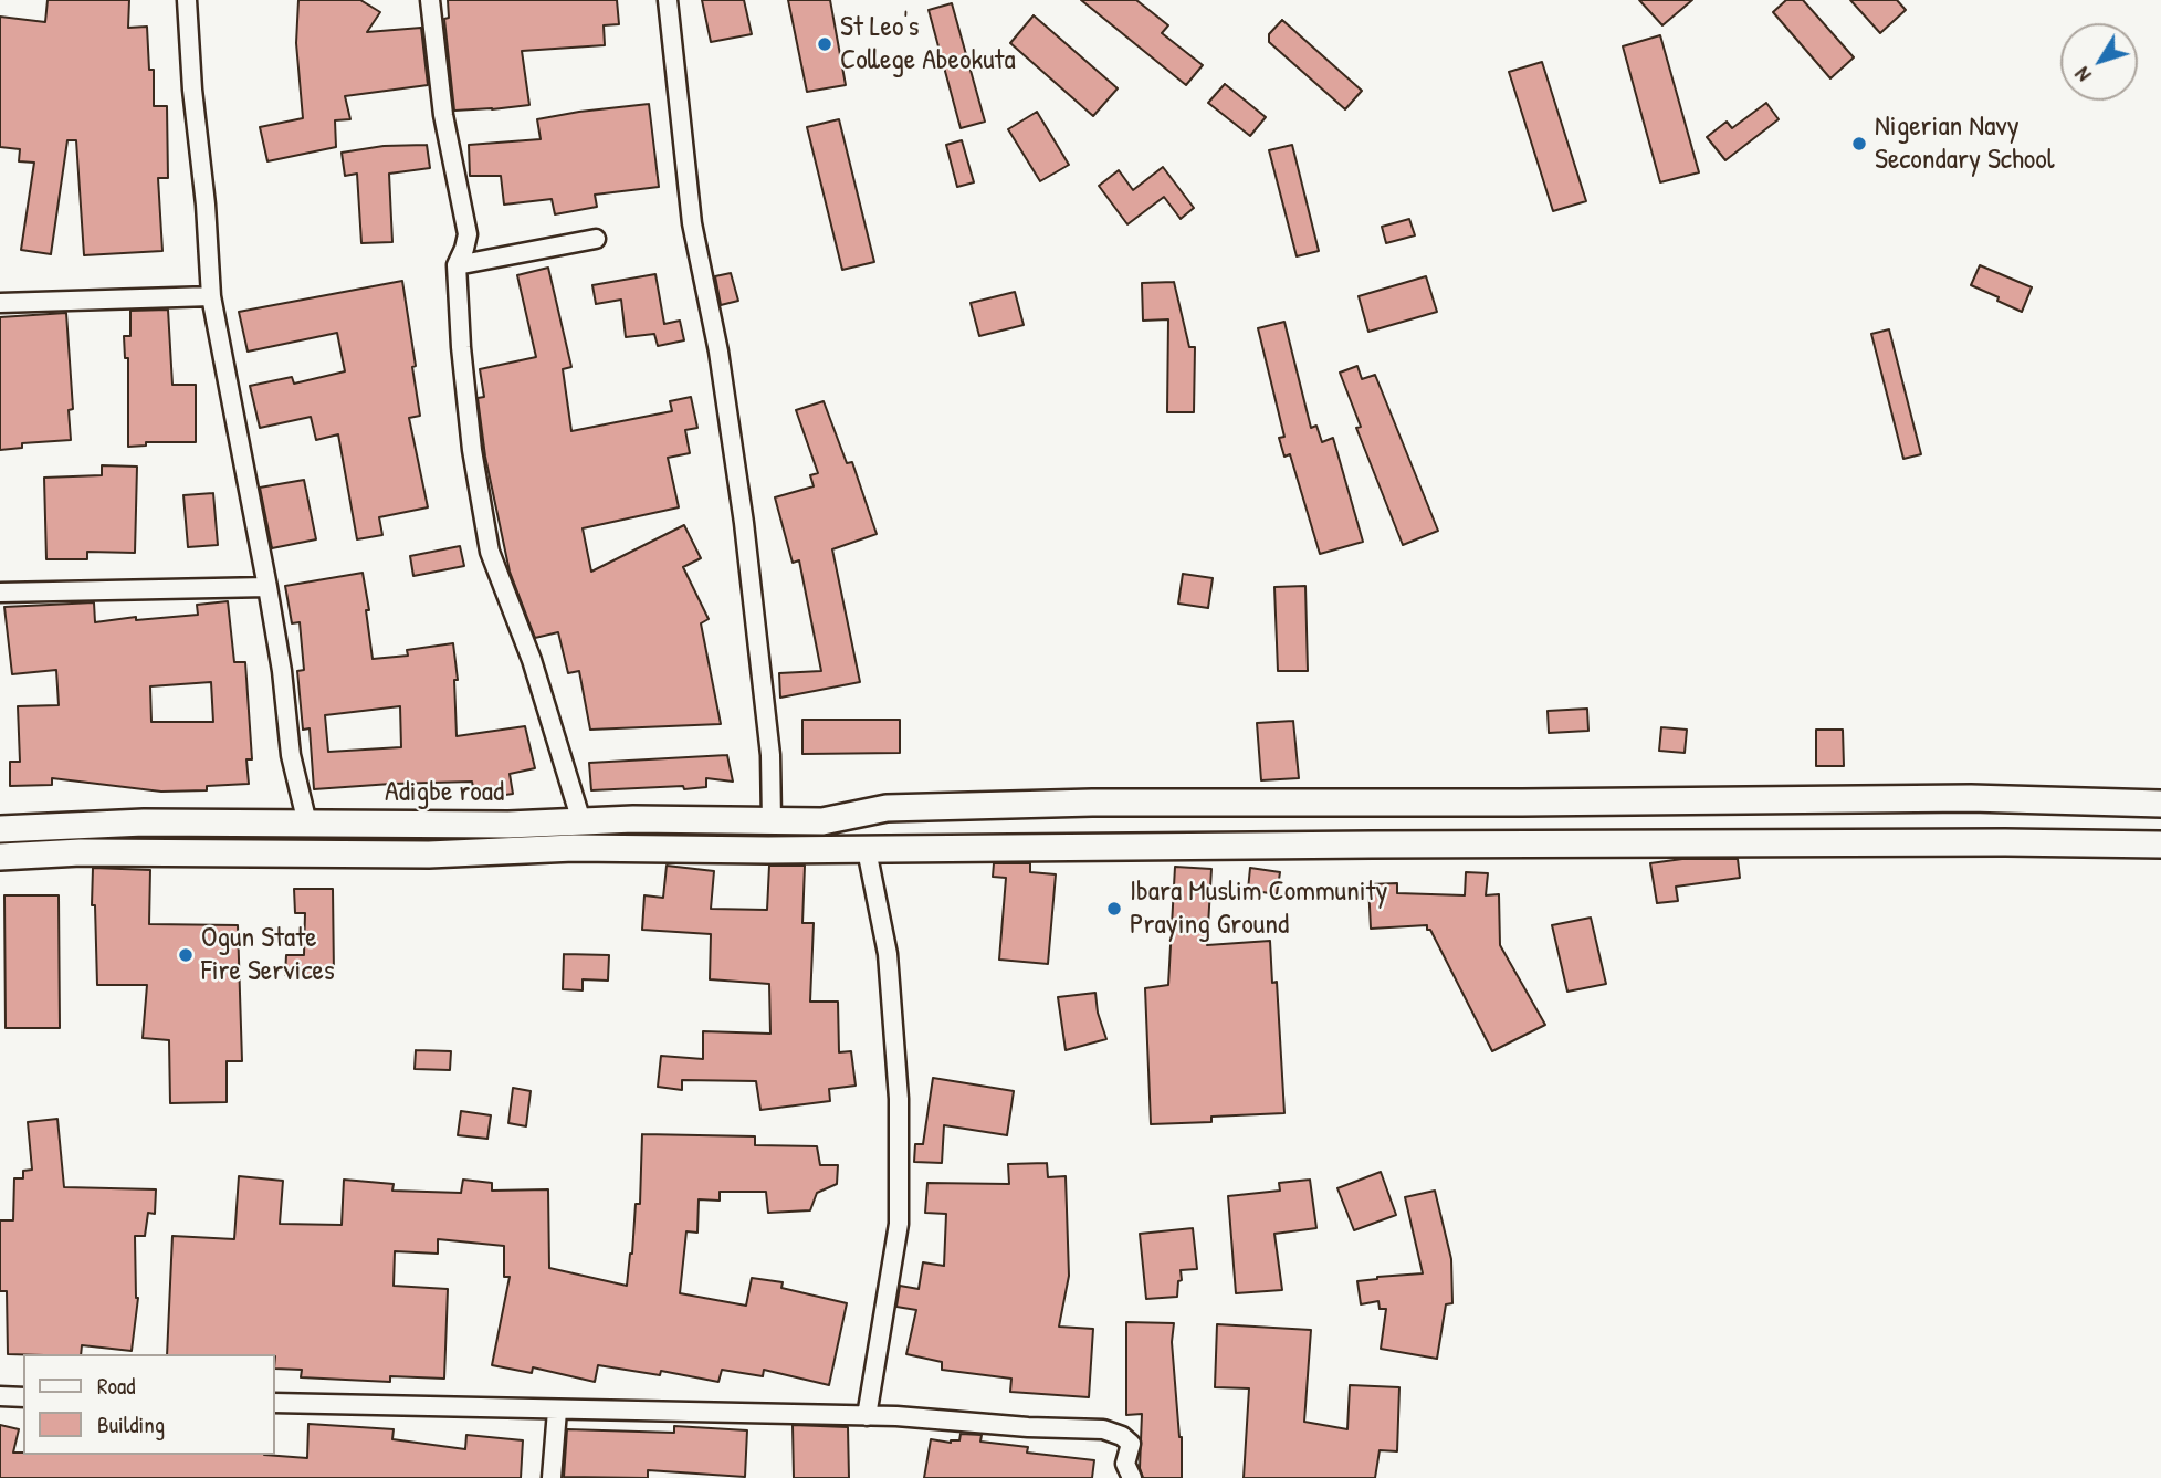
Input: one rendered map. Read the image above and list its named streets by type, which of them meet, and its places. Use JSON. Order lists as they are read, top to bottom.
{
  "streets": {
    "main road": ["Adigbe road"]
  },
  "places": [
    "St Leo's College Abeokuta",
    "Nigerian Navy Secondary School",
    "Ibara Muslim Community Praying Ground",
    "Ogun State Fire Services"
  ],
  "legend": ["Road", "Building"],
  "north": "bottom left"
}
